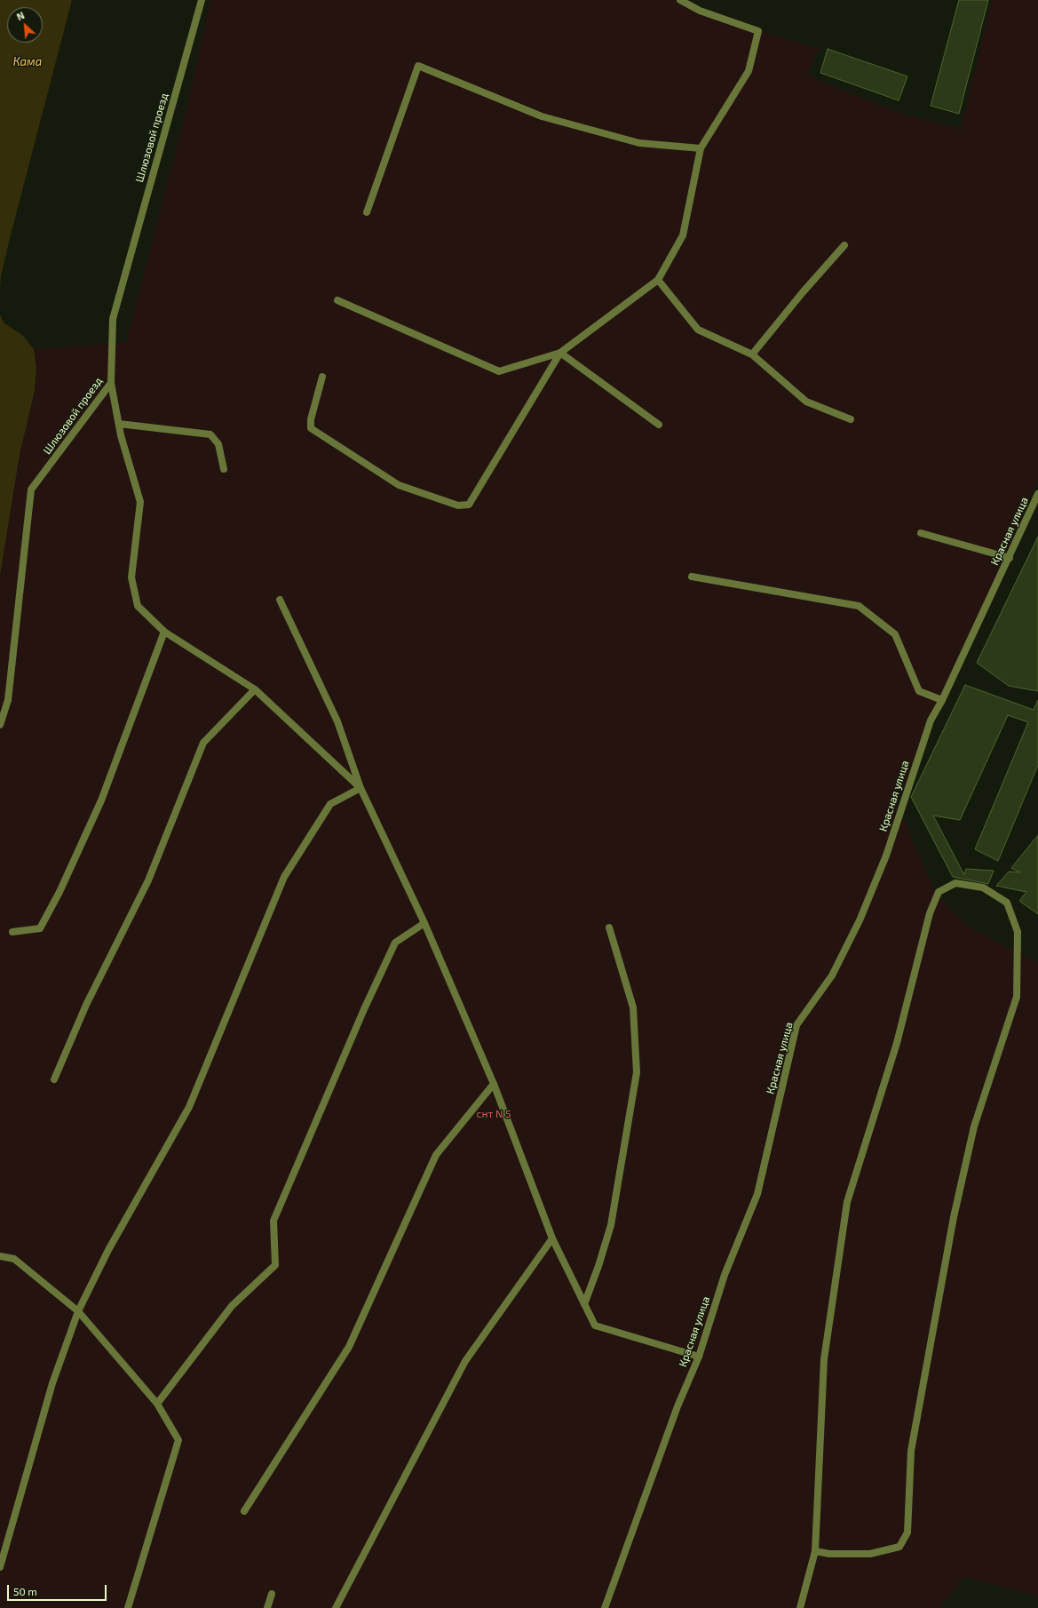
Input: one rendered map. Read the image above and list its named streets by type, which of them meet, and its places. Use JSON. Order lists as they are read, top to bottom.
{
  "streets": {
    "street": ["Шлюзовой проезд", "Красная улица"]
  },
  "water": ["Кама"],
  "parks": ["снт N 5"],
  "scale_bar": "50 m",
  "north": "top left"
}
